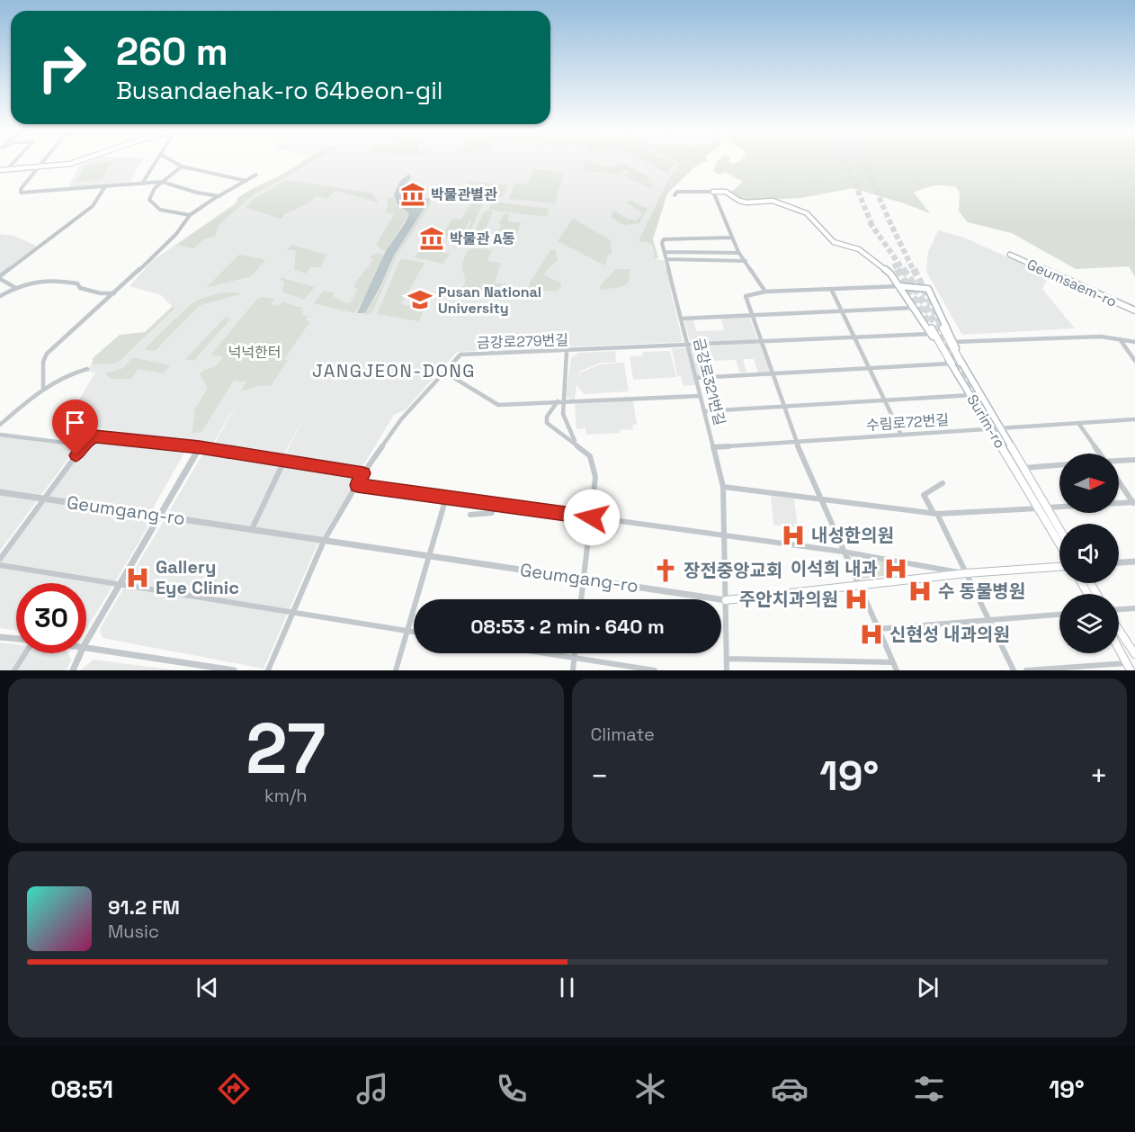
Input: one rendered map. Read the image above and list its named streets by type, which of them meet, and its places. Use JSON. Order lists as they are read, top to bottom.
{
  "streets": {
    "main road": ["Geumsaem-ro", "Surim-ro", "Geumgang-ro"],
    "street": ["금강로279번길", "금강로321번길", "수림로72번길"]
  },
  "crossings": [
    ["금강로279번길", "금강로321번길"],
    ["금강로279번길", "Geumgang-ro"],
    ["금강로321번길", "수림로72번길"],
    ["금강로321번길", "Geumgang-ro"],
    ["Surim-ro", "수림로72번길"]
  ],
  "districts": ["JANGJEON-DONG"],
  "parks": ["넉넉한터"],
  "places": {
    "museum": ["박물관별관", "박물관 A동"],
    "school or university": ["Pusan National University"],
    "hospital": [
      "내성한의원",
      "이석희 내과",
      "Gallery Eye Clinic",
      "수 동물병원",
      "주안치과의원",
      "신현성 내과의원"
    ],
    "church": ["장전중앙교회"]
  },
  "north": "right",
  "page": {
    "turn": ["260 m", "Busandaehak-ro 64beon-gil"],
    "limit": "30",
    "trip": "08:53 · 2 min · 640 m",
    "tile": [
      ["27", "km/h"],
      "Climate"
    ],
    "heat": ["−", "19°", "+"],
    "song": ["91.2 FM", "Music"],
    "tabs": ["08:51", "19°"]
  }
}
